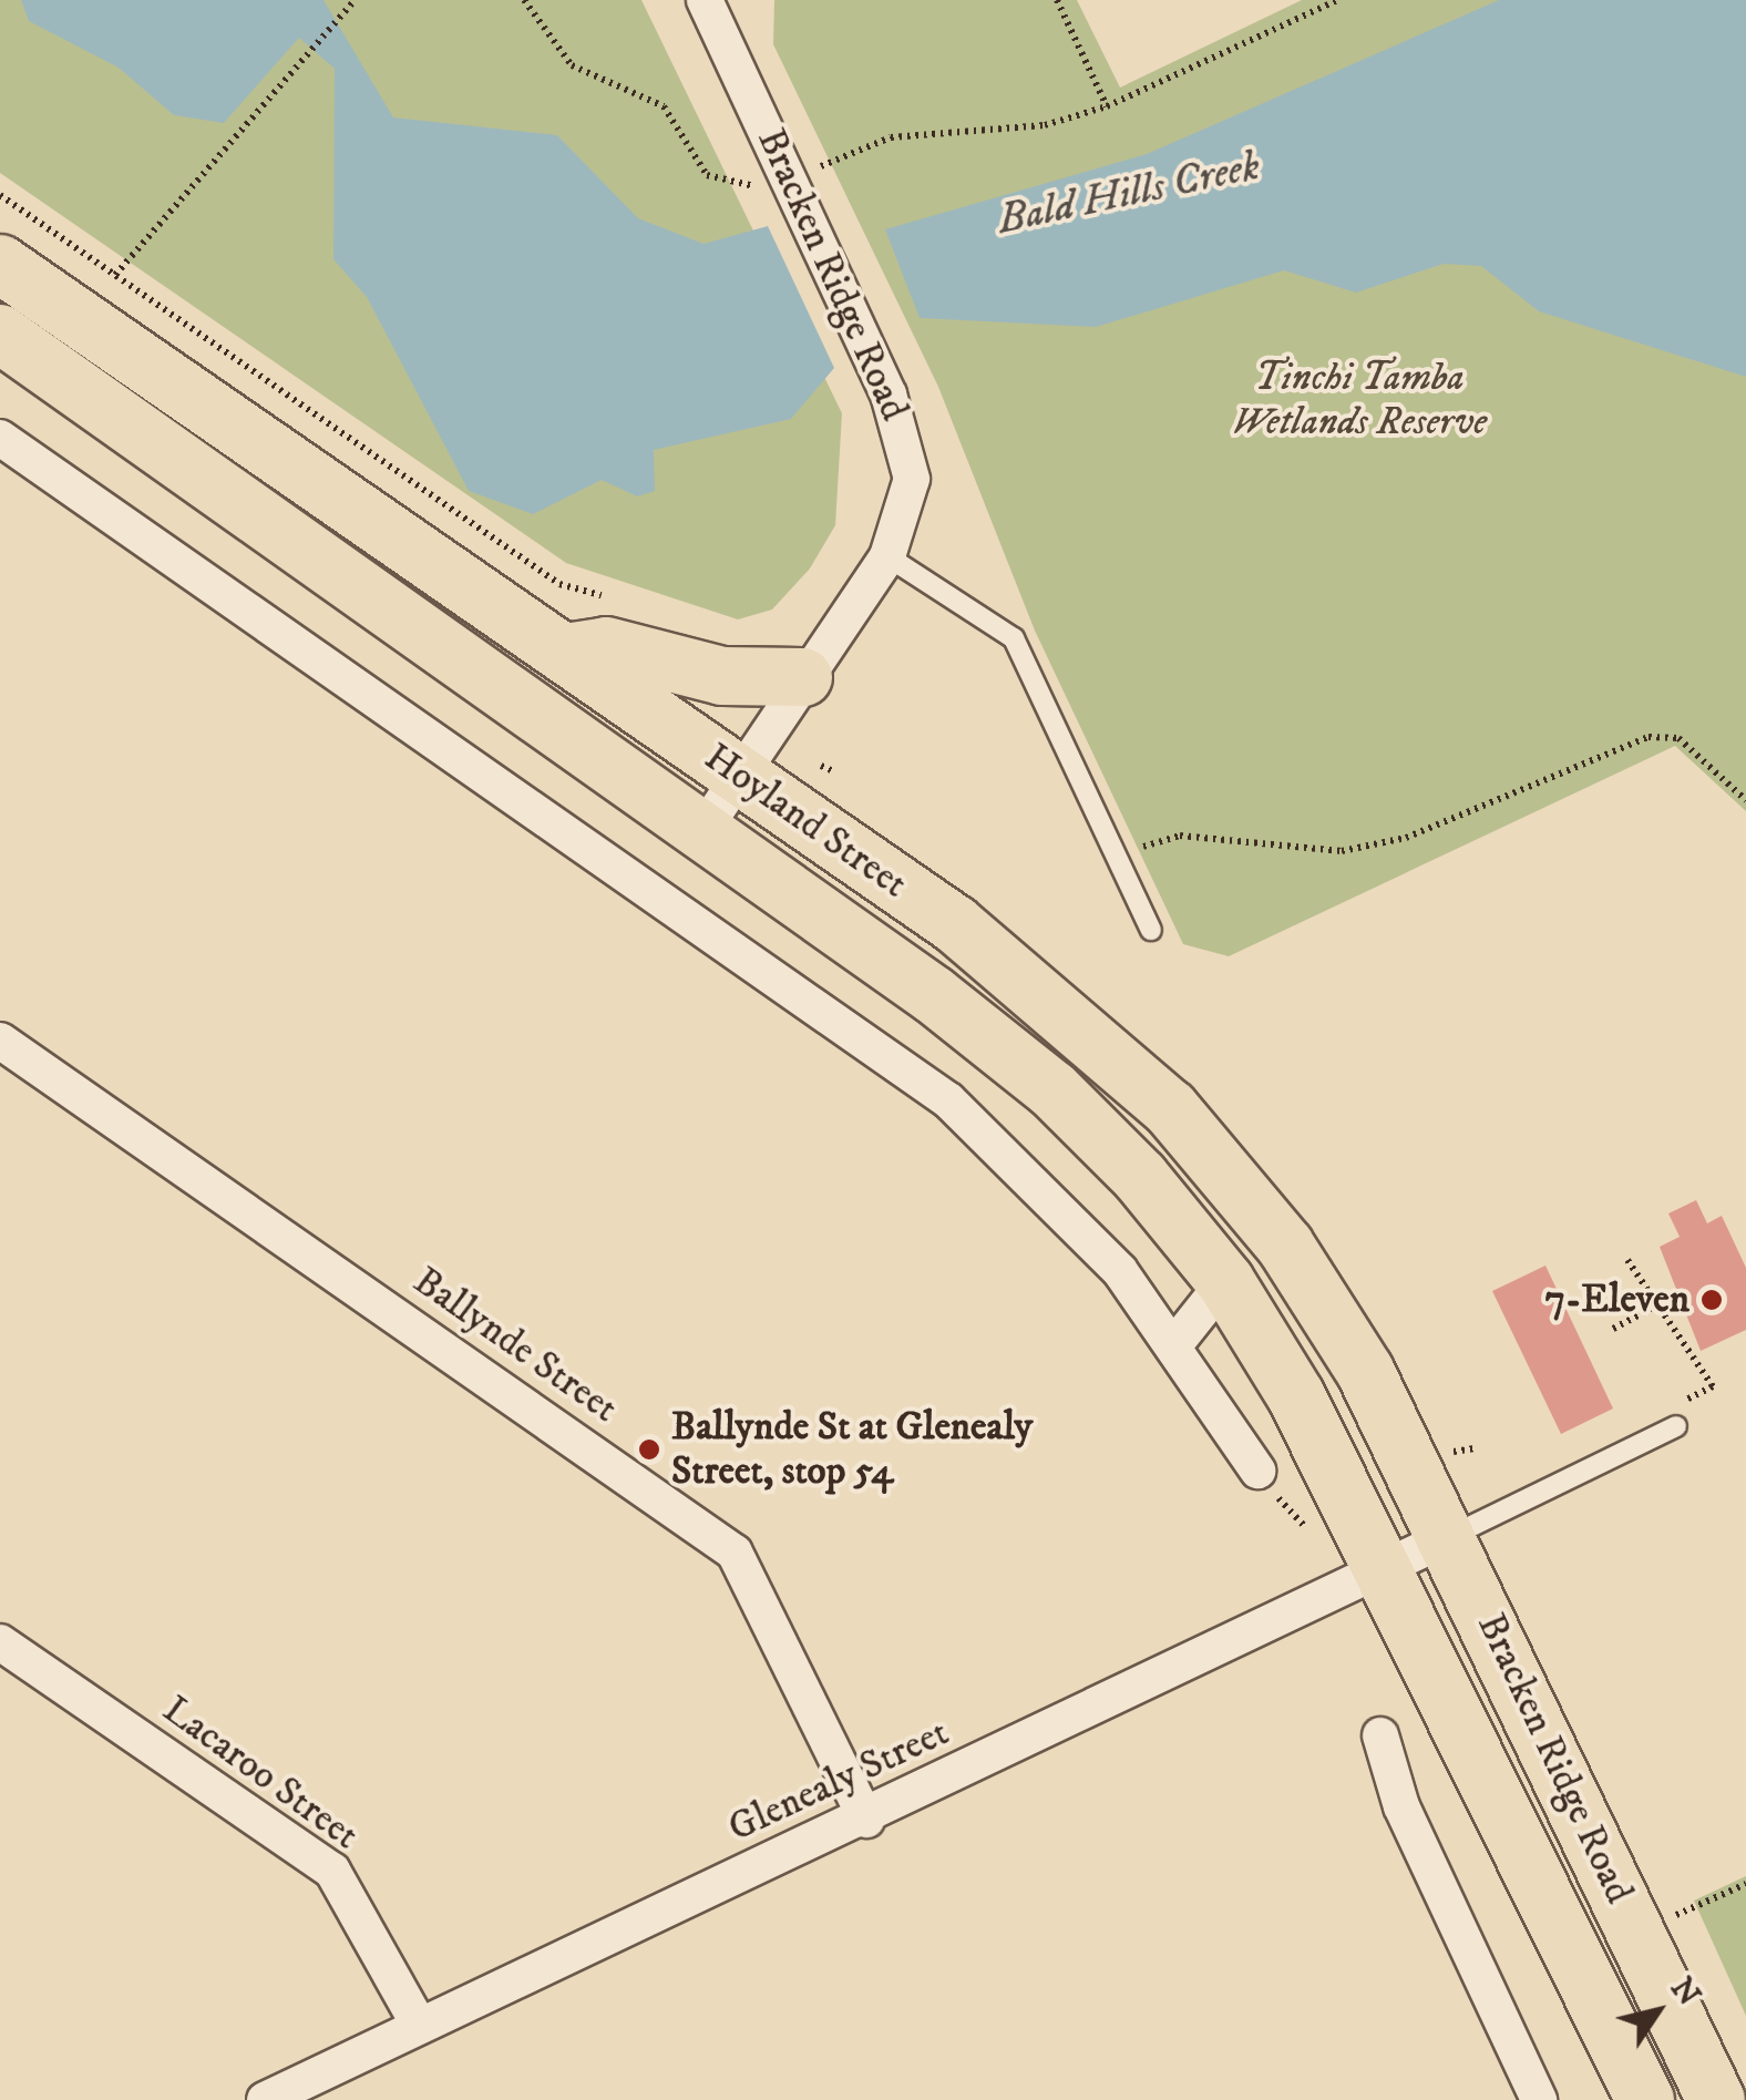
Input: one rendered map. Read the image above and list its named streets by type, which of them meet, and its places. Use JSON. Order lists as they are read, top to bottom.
{
  "streets": {
    "main road": ["Bracken Ridge Road", "Hoyland Street"],
    "street": ["Ballynde Street", "Lacaroo Street", "Glenealy Street"]
  },
  "crossings": [
    ["Bracken Ridge Road", "Hoyland Street"],
    ["Bracken Ridge Road", "Glenealy Street"],
    ["Hoyland Street", "Glenealy Street"],
    ["Ballynde Street", "Glenealy Street"],
    ["Lacaroo Street", "Glenealy Street"]
  ],
  "water": ["Bald Hills Creek"],
  "parks": ["Tinchi Tamba Wetlands Reserve"],
  "places": ["7-Eleven", "Ballynde St at Glenealy Street, stop 54"],
  "north": "top right"
}
